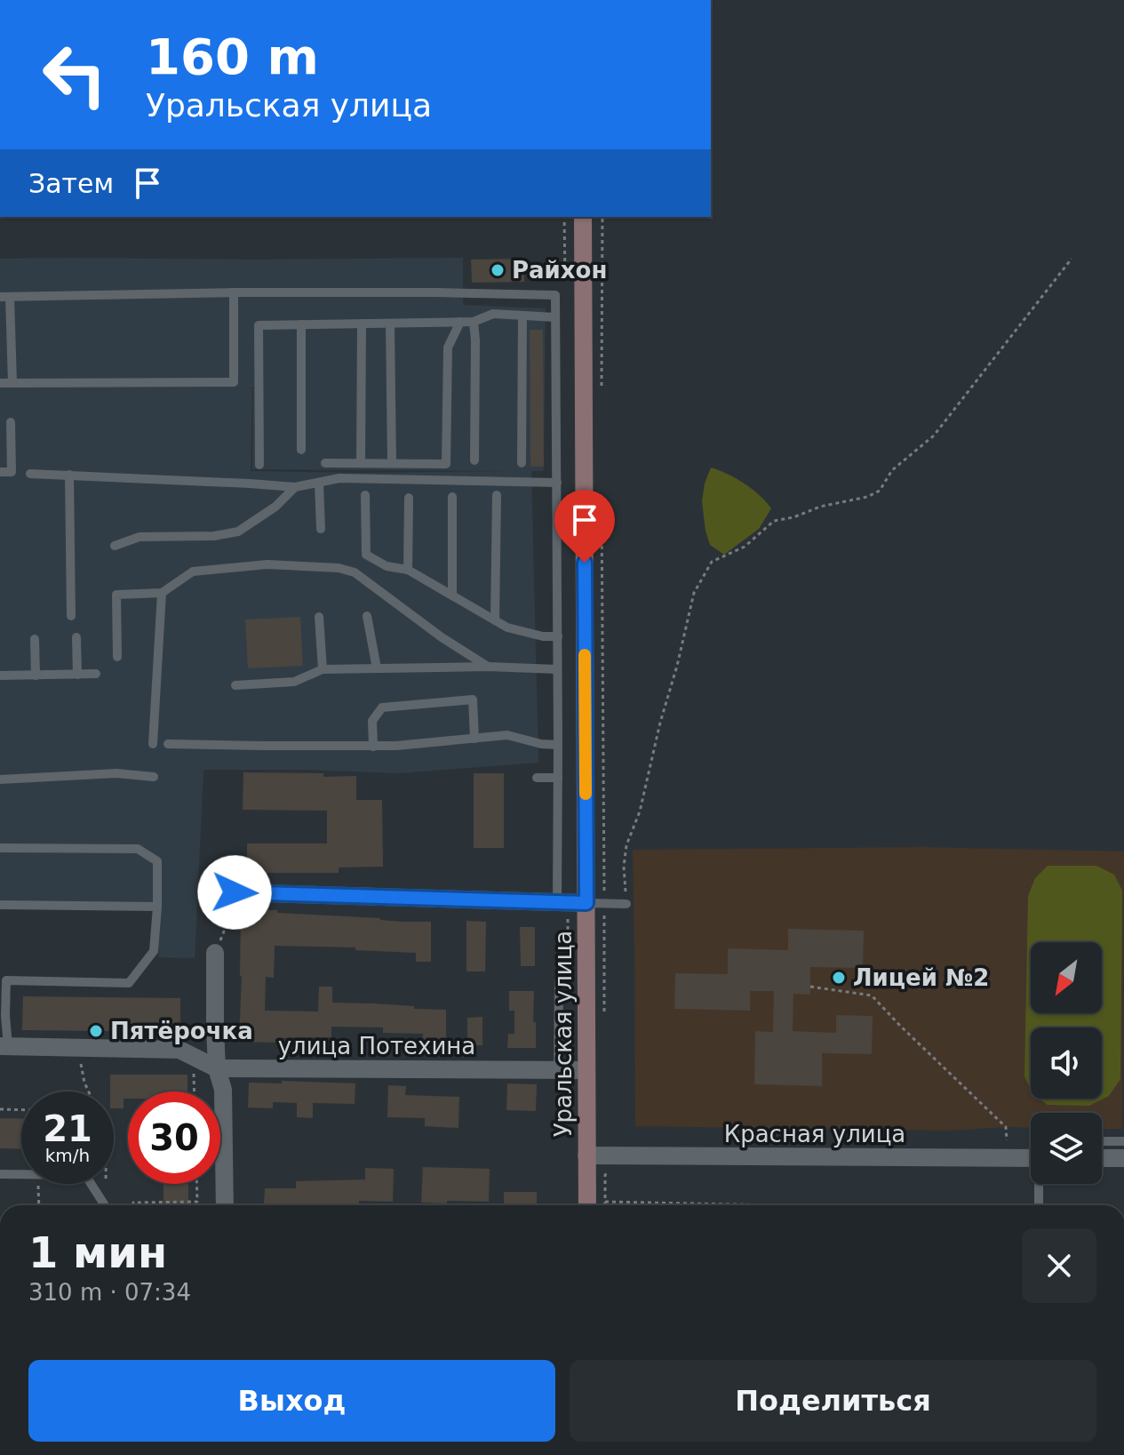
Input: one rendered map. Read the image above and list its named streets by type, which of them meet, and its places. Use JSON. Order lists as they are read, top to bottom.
{
  "streets": {
    "street": ["Уральская улица", "улица Потехина", "Красная улица"]
  },
  "crossings": [
    ["Уральская улица", "улица Потехина"],
    ["Уральская улица", "Красная улица"]
  ],
  "places": ["Райхон", "Лицей №2", "Пятёрочка"],
  "north": "bottom left",
  "page": {
    "turn": ["160 m", "Уральская улица"],
    "then": "Затем",
    "speed": "21 km/h",
    "limit": "30",
    "heading": ["1 мин", "310 m · 07:34"],
    "buttons": ["Выход", "Поделиться"]
  }
}
